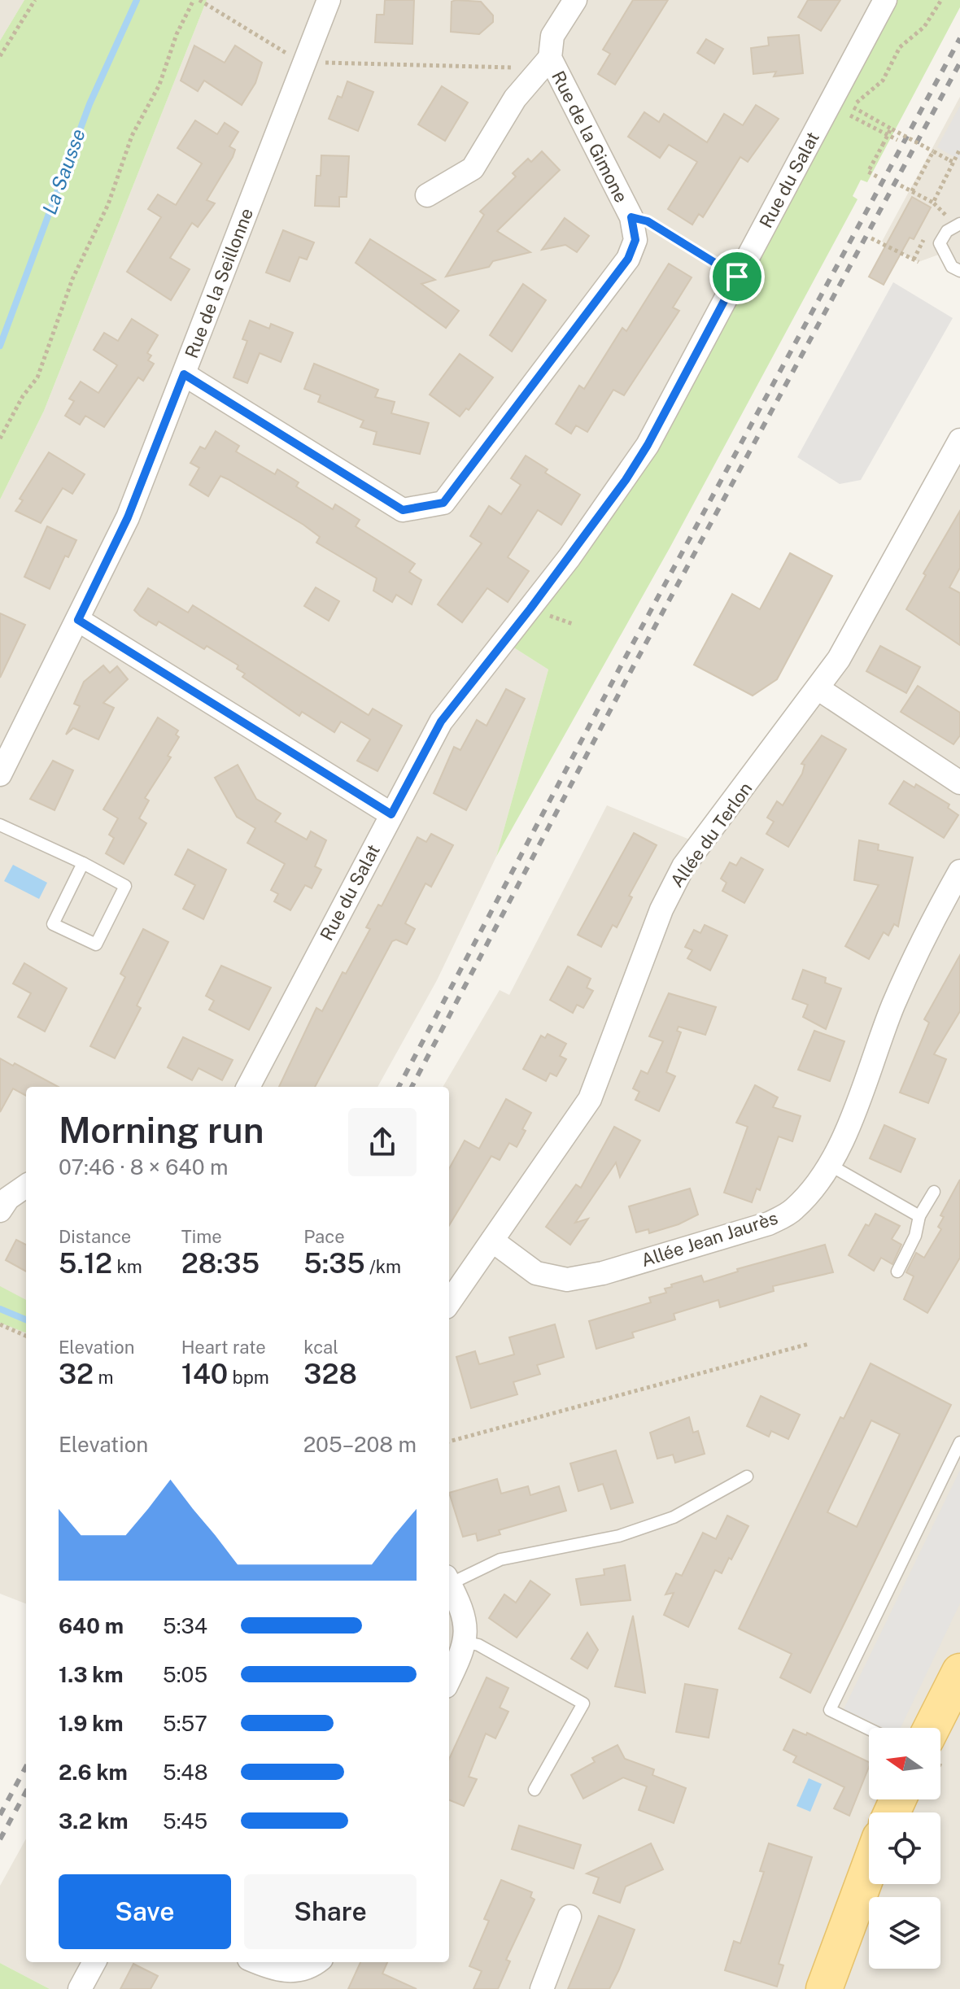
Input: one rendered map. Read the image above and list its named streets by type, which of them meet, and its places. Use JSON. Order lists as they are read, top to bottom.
{
  "streets": {
    "street": [
      "Rue de la Gimone",
      "Rue du Salat",
      "Rue de la Seillonne",
      "Allée du Terlon",
      "Allée Jean Jaurès"
    ]
  },
  "crossings": [
    ["Rue de la Gimone", "Rue de la Seillonne"],
    ["Allée du Terlon", "Allée Jean Jaurès"]
  ],
  "water": ["La Sausse"],
  "north": "left",
  "page": {
    "heading": ["Morning run", "07:46 · 8 × 640 m"],
    "stats": [
      ["Distance", "5.12 km"],
      ["Time", "28:35"],
      ["Pace", "5:35 /km"],
      ["Elevation", "32 m"],
      ["Heart rate", "140 bpm"],
      ["kcal", "328"]
    ],
    "chart": ["Elevation", "205–208 m"],
    "list": [
      {
        "name": "640 m",
        "note": "5:34"
      },
      {
        "name": "1.3 km",
        "note": "5:05"
      },
      {
        "name": "1.9 km",
        "note": "5:57"
      },
      {
        "name": "2.6 km",
        "note": "5:48"
      },
      {
        "name": "3.2 km",
        "note": "5:45"
      }
    ],
    "buttons": ["Save", "Share"]
  }
}
